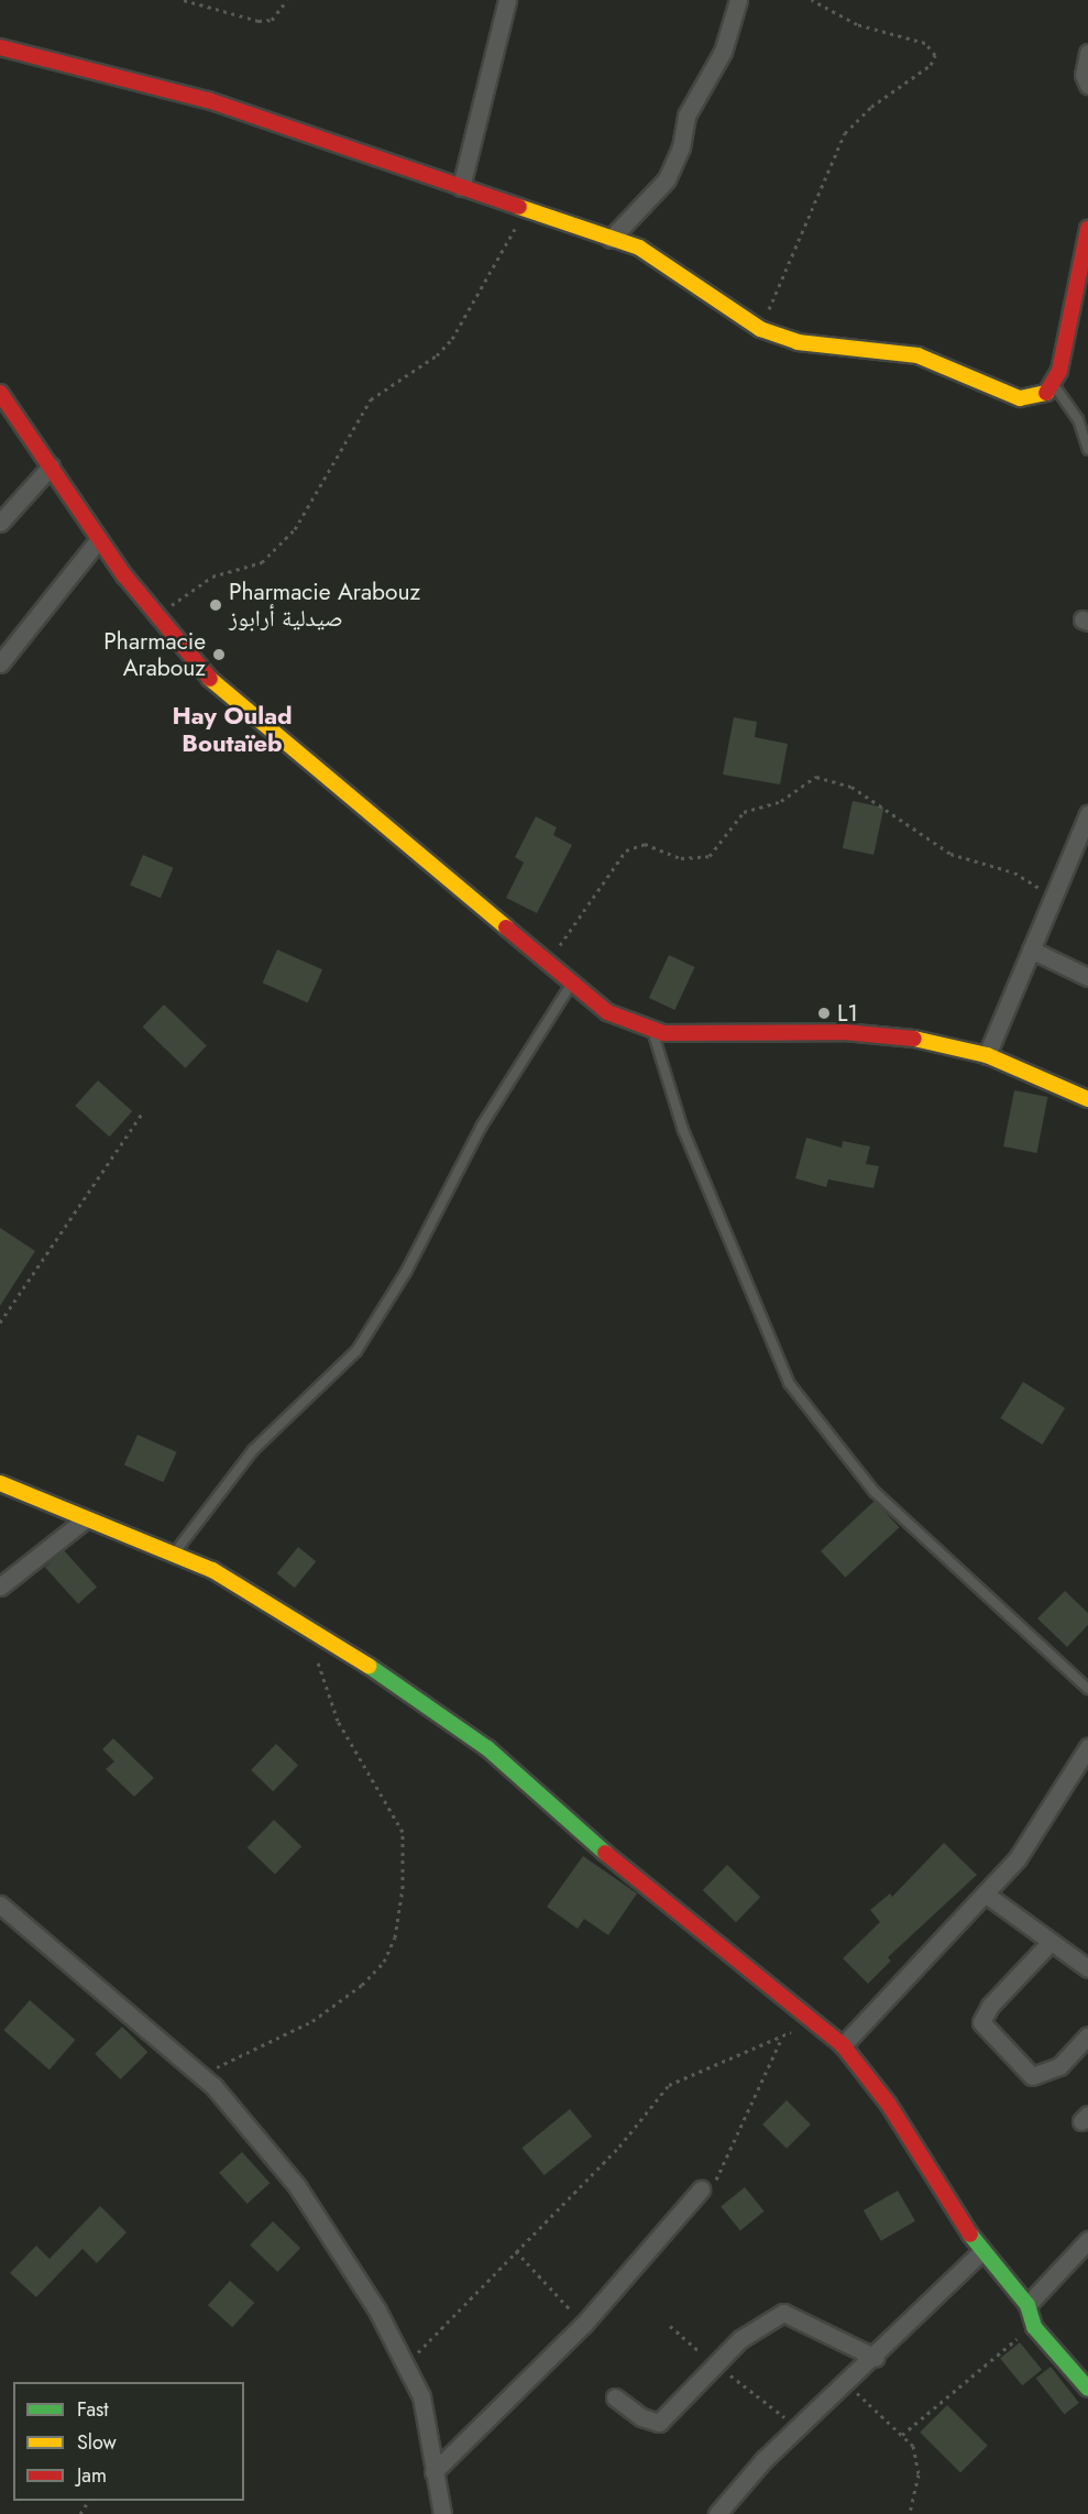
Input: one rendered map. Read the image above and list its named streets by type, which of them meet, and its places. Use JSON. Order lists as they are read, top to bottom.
{
  "districts": ["Hay Oulad Boutaïeb"],
  "places": ["Pharmacie Arabouz صيدلية أرابوز", "Pharmacie Arabouz", "L1"],
  "legend": ["Fast", "Slow", "Jam"]
}
